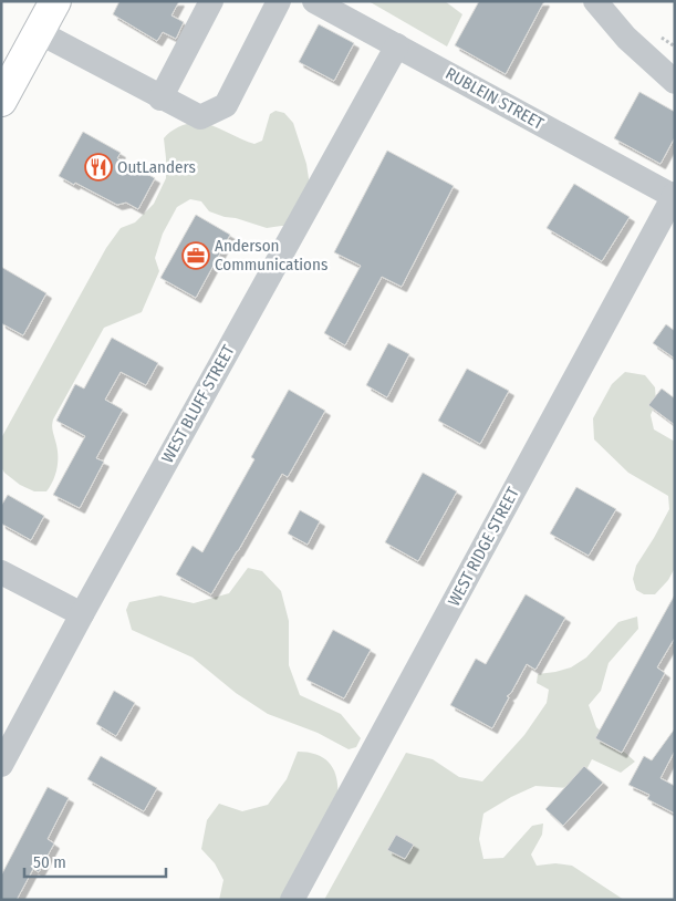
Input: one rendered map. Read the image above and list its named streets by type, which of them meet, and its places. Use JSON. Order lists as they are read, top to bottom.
{
  "streets": {
    "street": ["RUBLEIN STREET", "WEST BLUFF STREET", "WEST RIDGE STREET"]
  },
  "crossings": [
    ["RUBLEIN STREET", "WEST BLUFF STREET"],
    ["RUBLEIN STREET", "WEST RIDGE STREET"]
  ],
  "places": {
    "restaurant": ["OutLanders"],
    "office": ["Anderson Communications"]
  },
  "scale_bar": "50 m"
}
